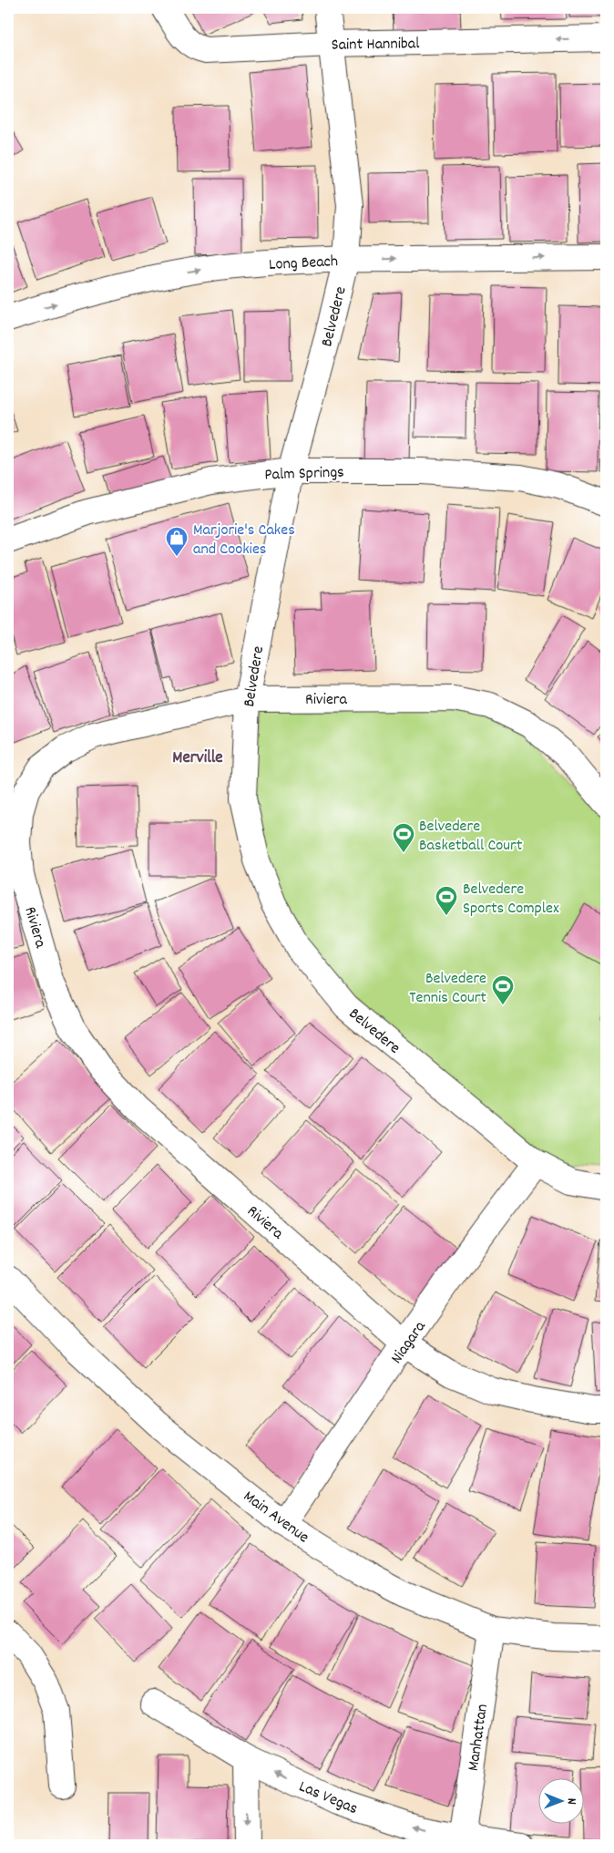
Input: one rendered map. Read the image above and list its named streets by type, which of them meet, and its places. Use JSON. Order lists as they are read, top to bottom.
{
  "streets": {
    "street": [
      "Saint Hannibal",
      "Long Beach",
      "Belvedere",
      "Palm Springs",
      "Riviera",
      "Niagara",
      "Main Avenue",
      "Manhattan",
      "Las Vegas"
    ]
  },
  "crossings": [
    ["Saint Hannibal", "Belvedere"],
    ["Long Beach", "Belvedere"],
    ["Belvedere", "Palm Springs"],
    ["Belvedere", "Riviera"],
    ["Belvedere", "Niagara"],
    ["Riviera", "Niagara"],
    ["Niagara", "Main Avenue"],
    ["Main Avenue", "Manhattan"],
    ["Manhattan", "Las Vegas"]
  ],
  "one_way": ["Saint Hannibal", "Long Beach", "Las Vegas"],
  "districts": ["Merville"],
  "places": {
    "shop": ["Marjorie's Cakes and Cookies"],
    "sports": ["Belvedere Basketball Court", "Belvedere Sports Complex", "Belvedere Tennis Court"]
  },
  "north": "right"
}
